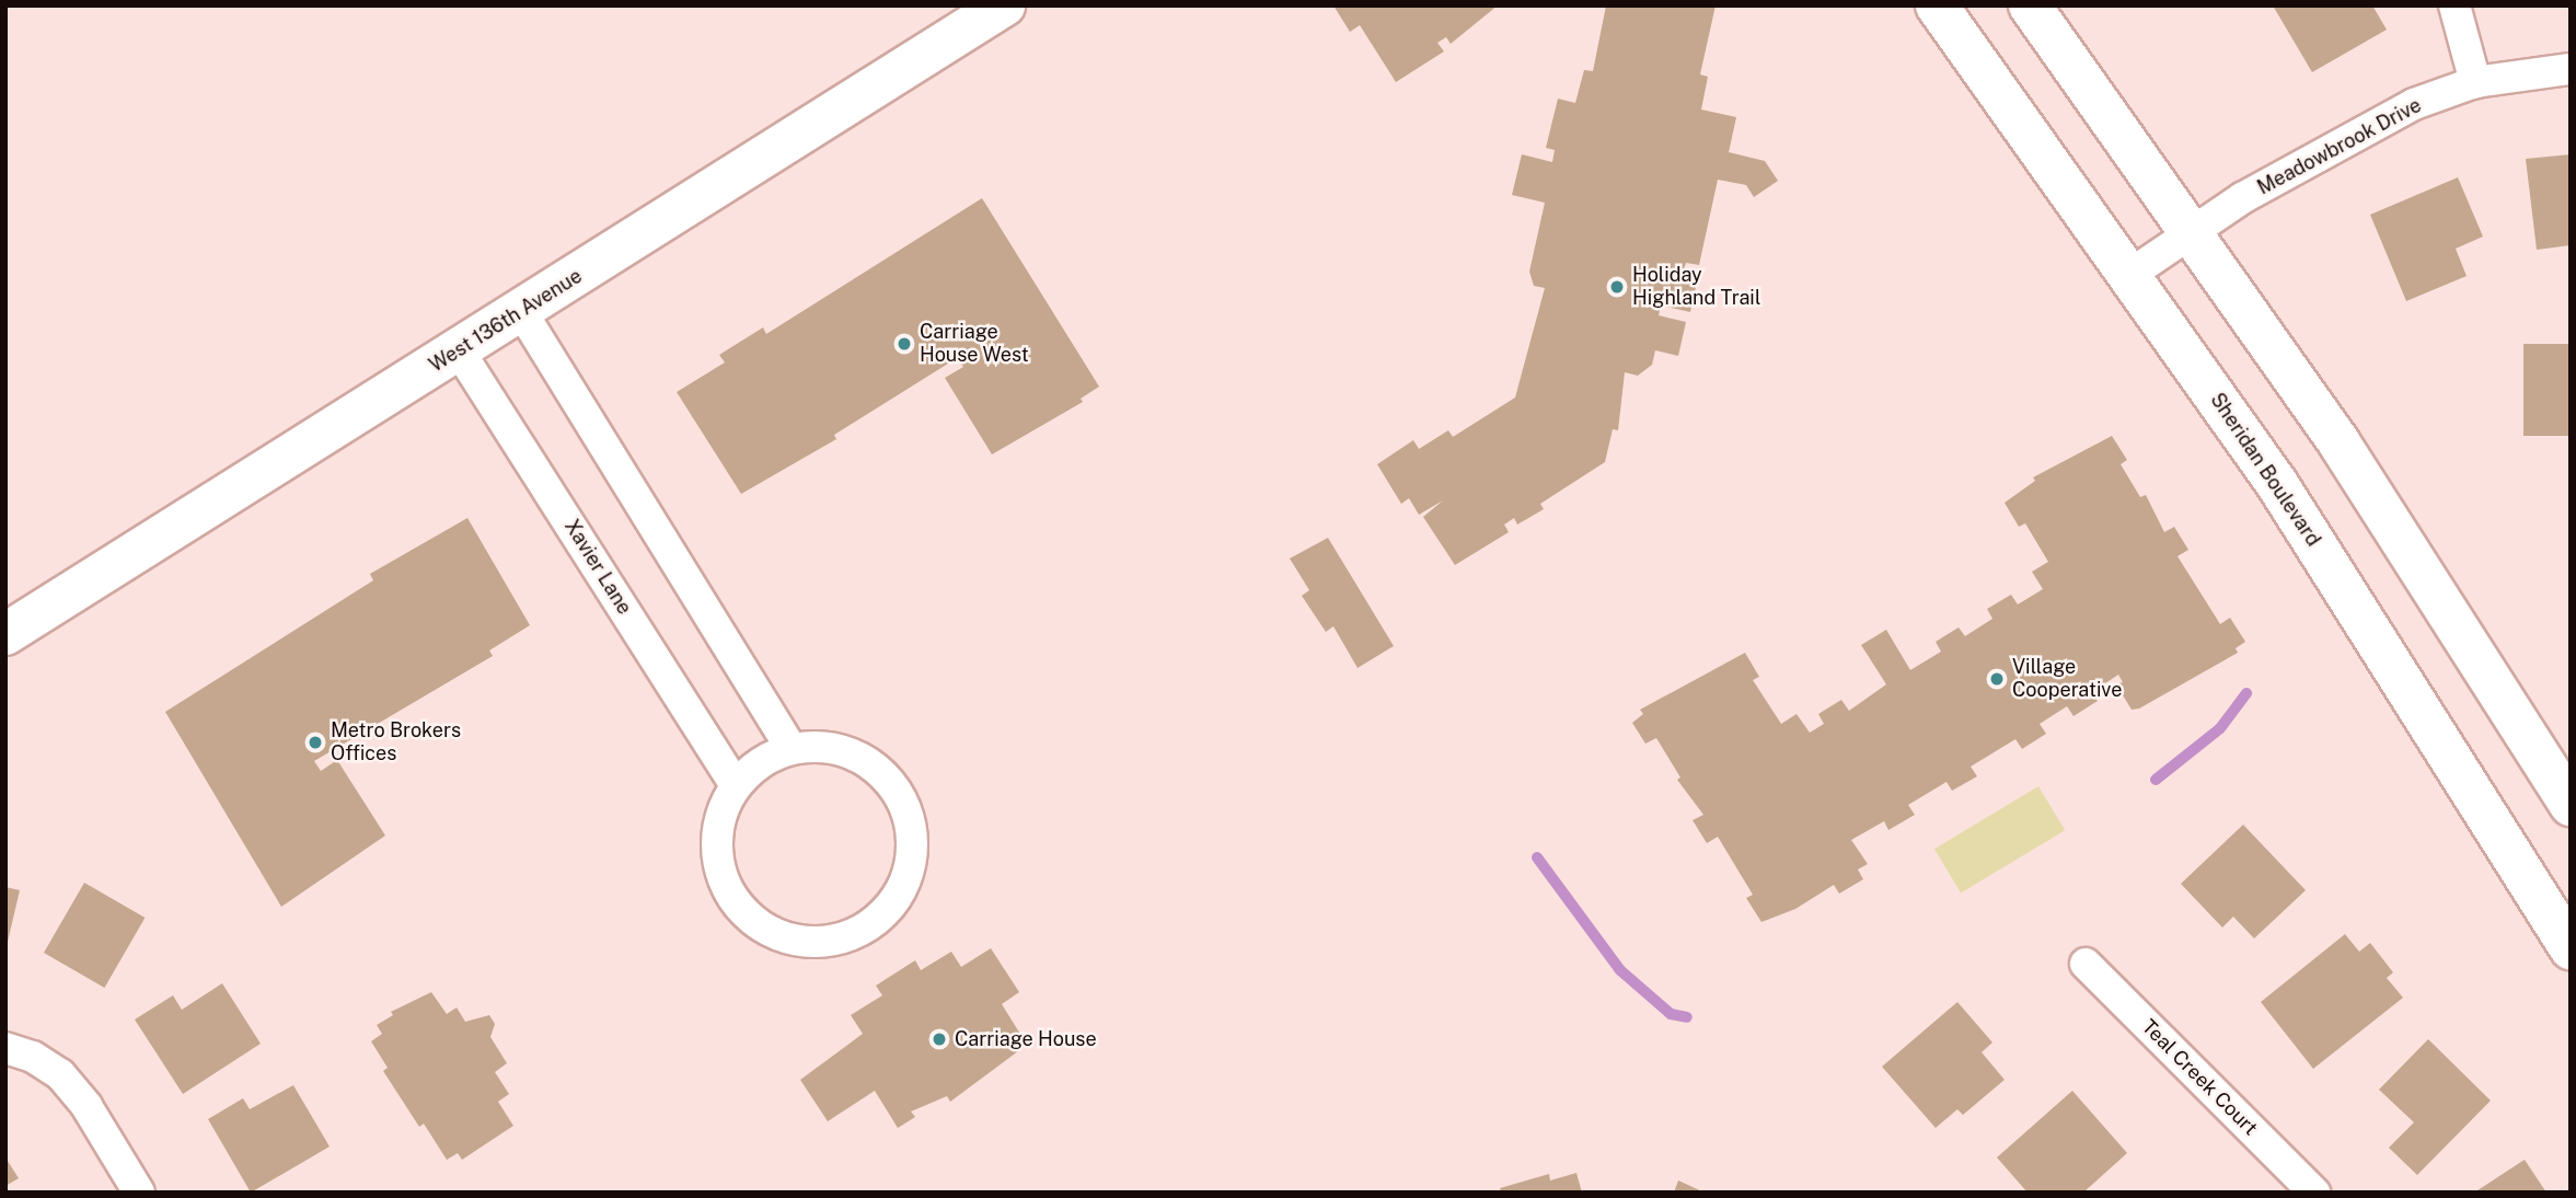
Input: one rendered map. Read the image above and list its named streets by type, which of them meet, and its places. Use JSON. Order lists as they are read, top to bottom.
{
  "streets": {
    "main road": ["West 136th Avenue", "Sheridan Boulevard"],
    "street": ["Meadowbrook Drive", "Xavier Lane", "Teal Creek Court"]
  },
  "crossings": [
    ["Meadowbrook Drive", "Sheridan Boulevard"],
    ["West 136th Avenue", "Xavier Lane"]
  ],
  "places": [
    "Holiday Highland Trail",
    "Carriage House West",
    "Village Cooperative",
    "Metro Brokers Offices",
    "Carriage House"
  ]
}
